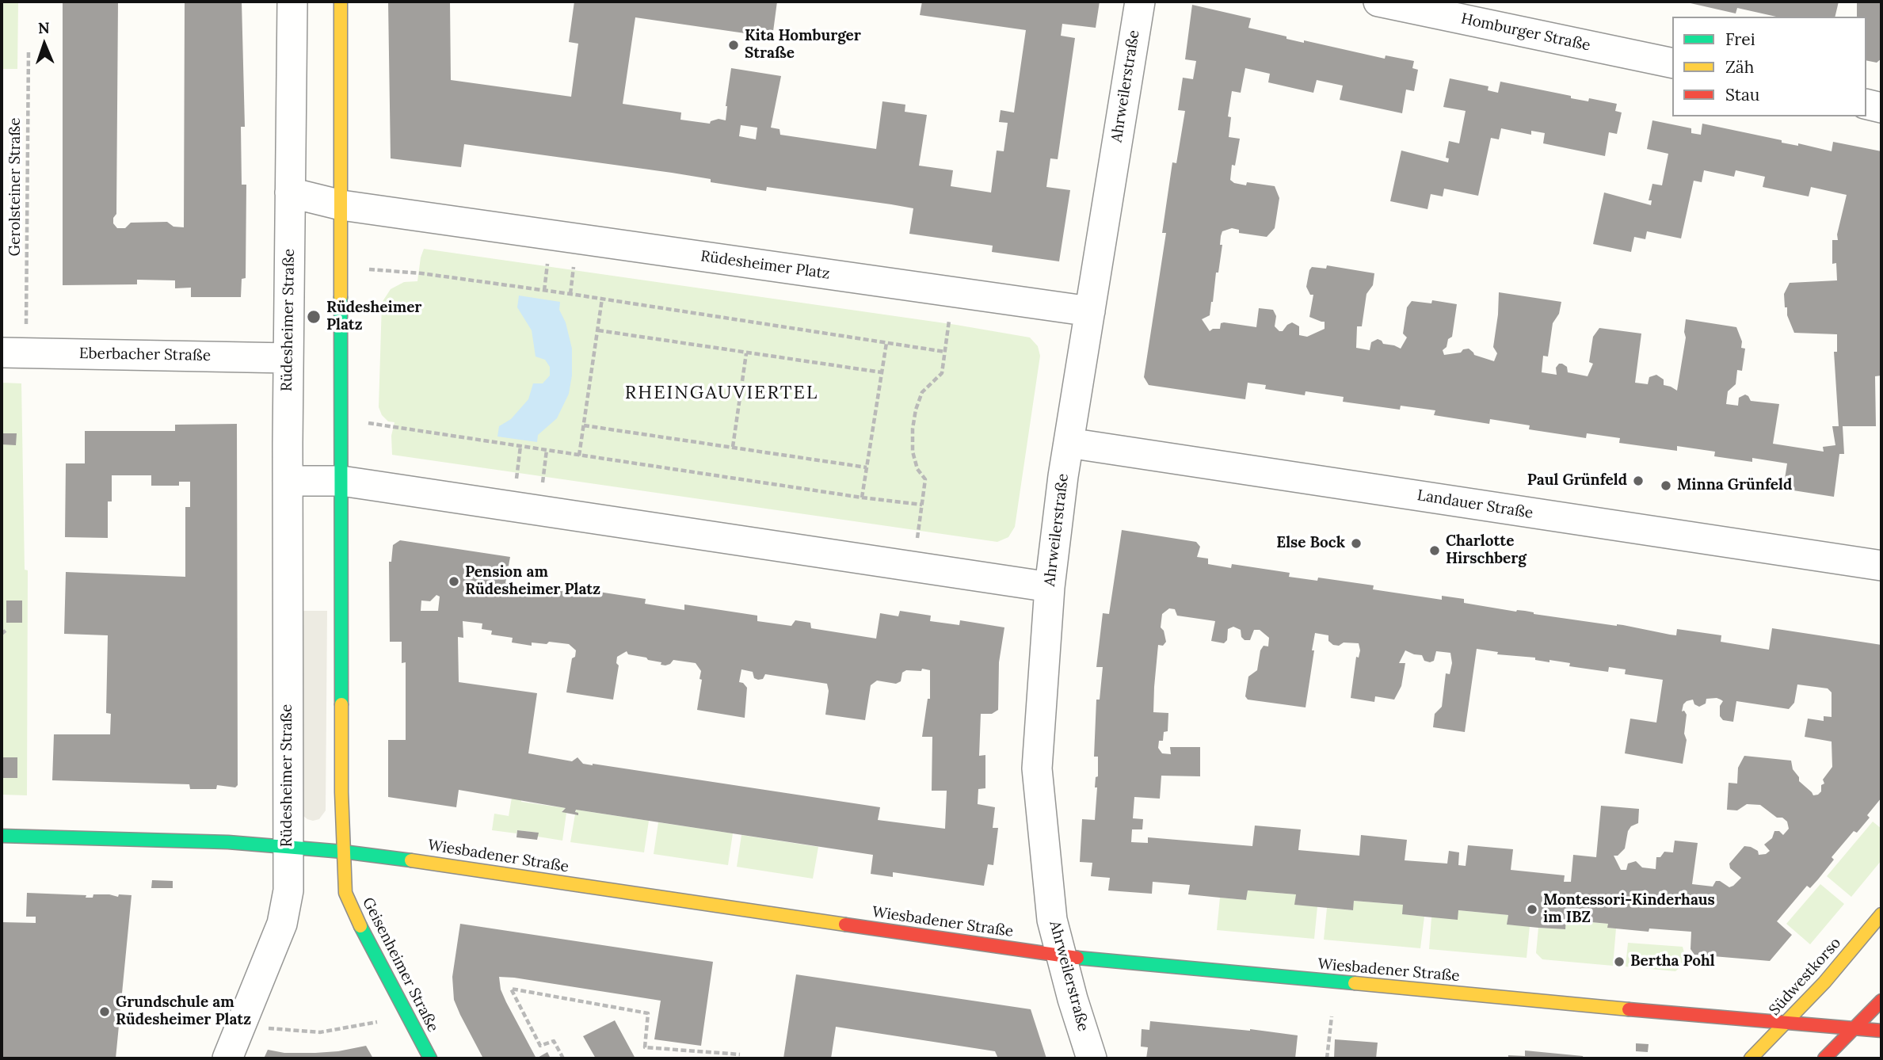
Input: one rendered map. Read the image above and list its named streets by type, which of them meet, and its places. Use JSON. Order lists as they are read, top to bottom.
{
  "streets": {
    "street": [
      "Homburger Straße",
      "Ahrweilerstraße",
      "Rüdesheimer Platz",
      "Rüdesheimer Straße",
      "Eberbacher Straße",
      "Landauer Straße",
      "Wiesbadener Straße",
      "Geisenheimer Straße",
      "Südwestkorso"
    ],
    "path": ["Gerolsteiner Straße"]
  },
  "crossings": [
    ["Ahrweilerstraße", "Rüdesheimer Platz"],
    ["Ahrweilerstraße", "Landauer Straße"],
    ["Ahrweilerstraße", "Wiesbadener Straße"],
    ["Rüdesheimer Straße", "Eberbacher Straße"],
    ["Rüdesheimer Straße", "Wiesbadener Straße"],
    ["Wiesbadener Straße", "Geisenheimer Straße"],
    ["Wiesbadener Straße", "Südwestkorso"]
  ],
  "districts": ["RHEINGAUVIERTEL"],
  "places": [
    "Kita Homburger Straße",
    "Rüdesheimer Platz",
    "Paul Grünfeld",
    "Minna Grünfeld",
    "Else Bock",
    "Charlotte Hirschberg",
    "Pension am Rüdesheimer Platz",
    "Montessori-Kinderhaus im IBZ",
    "Bertha Pohl",
    "Grundschule am Rüdesheimer Platz"
  ],
  "legend": ["Frei", "Zäh", "Stau"],
  "north": "top"
}
